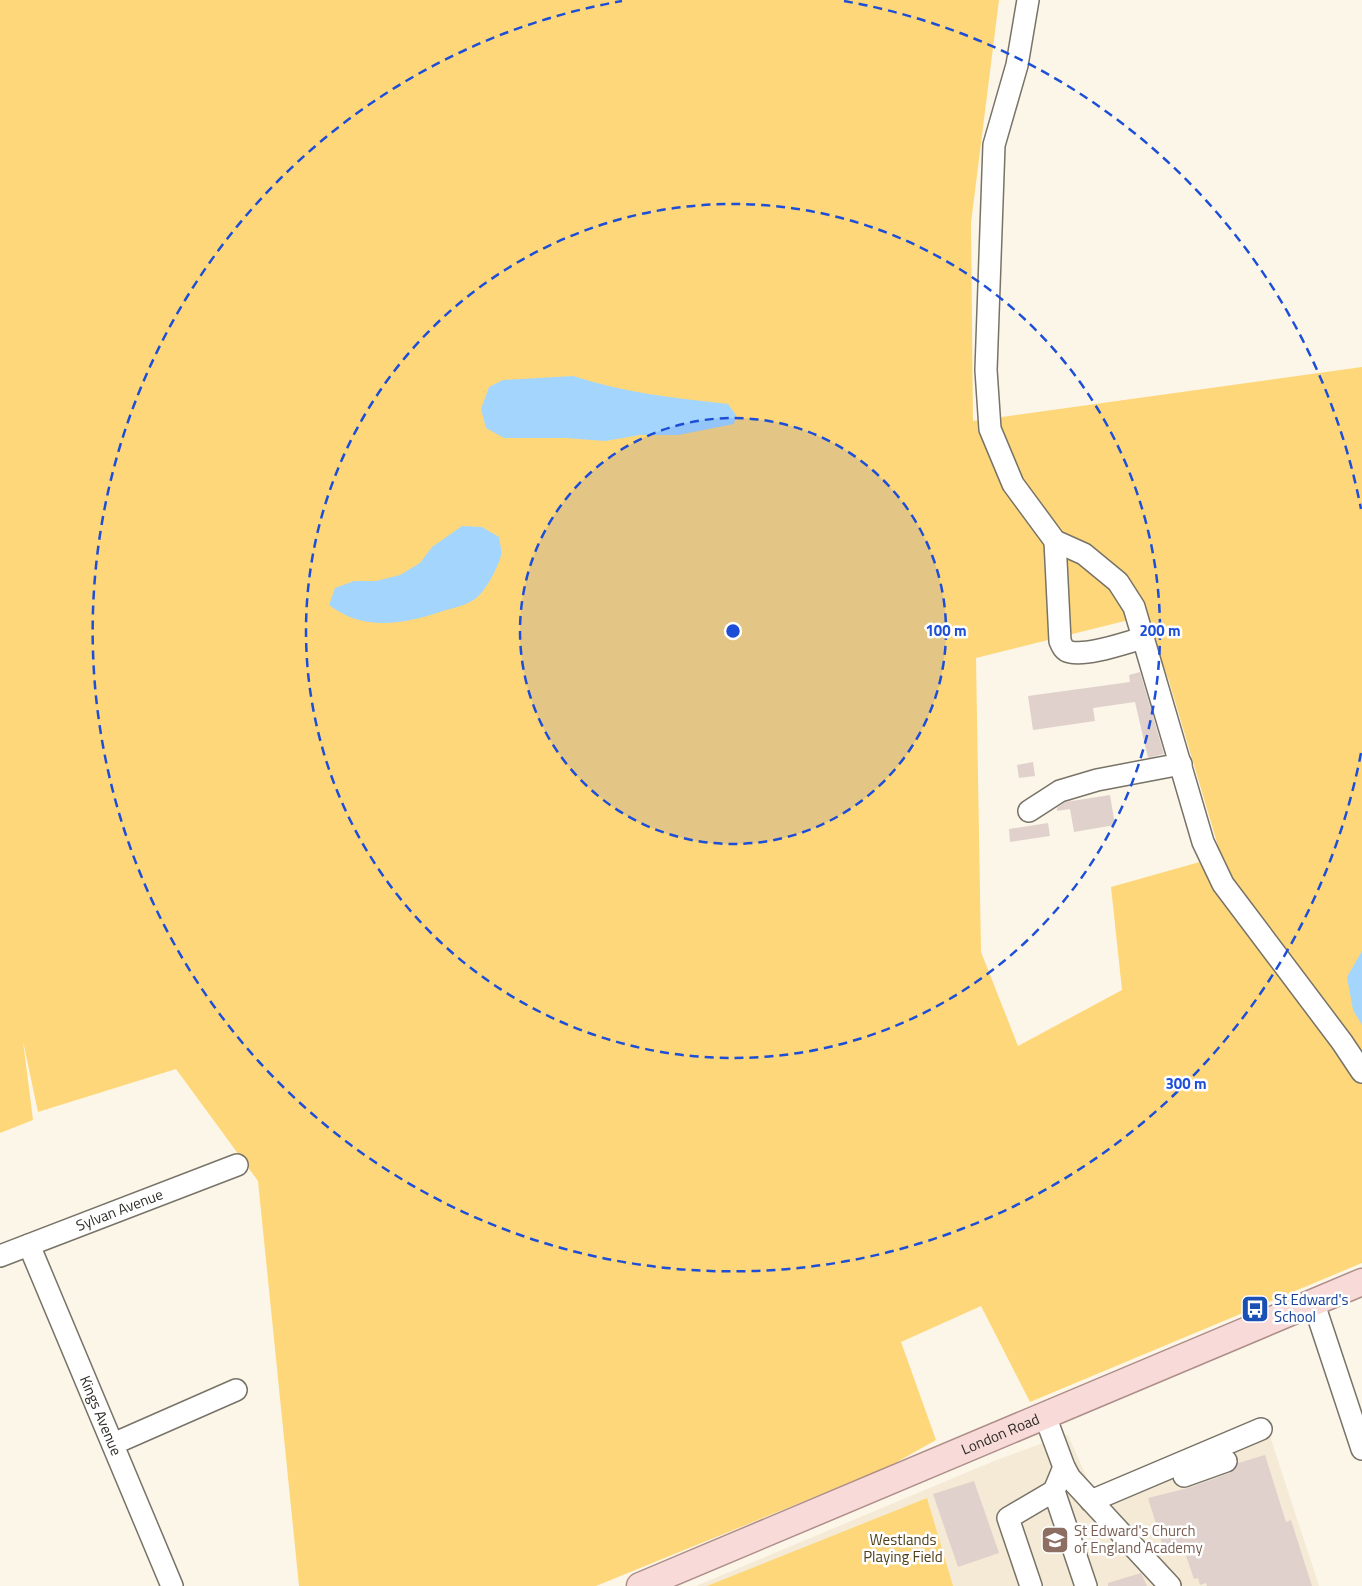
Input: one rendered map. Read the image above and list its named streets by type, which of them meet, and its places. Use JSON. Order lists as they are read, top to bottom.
{
  "streets": {
    "main road": ["London Road"],
    "street": ["Sylvan Avenue", "Kings Avenue"]
  },
  "crossings": [
    ["Sylvan Avenue", "Kings Avenue"]
  ],
  "parks": ["Westlands Playing Field"],
  "places": {
    "bus stop": ["St Edward's School"],
    "school or university": ["St Edward's Church of England Academy"]
  },
  "rings": ["100 m", "200 m", "300 m"]
}
